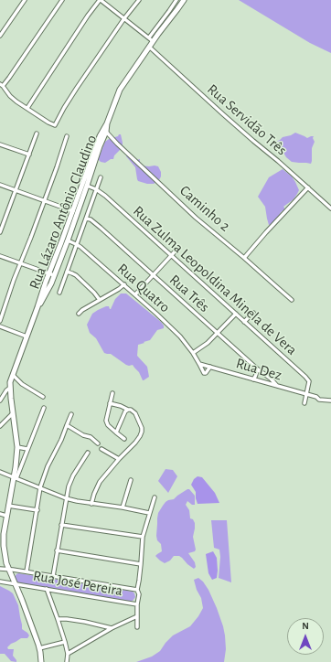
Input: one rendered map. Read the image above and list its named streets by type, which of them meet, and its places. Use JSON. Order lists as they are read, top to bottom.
{
  "streets": {
    "main road": ["Rua Lázaro Antônio Claudino"],
    "street": [
      "Rua Servidão Três",
      "Caminho 2",
      "Rua Zulma Leopoldina Minela de Vera",
      "Rua Quatro",
      "Rua Três",
      "Rua Dez",
      "Rua José Pereira"
    ]
  },
  "crossings": [
    ["Rua Servidão Três", "Rua Lázaro Antônio Claudino"],
    ["Caminho 2", "Rua Lázaro Antônio Claudino"],
    ["Rua Lázaro Antônio Claudino", "Rua Zulma Leopoldina Minela de Vera"],
    ["Rua Lázaro Antônio Claudino", "Rua Quatro"],
    ["Rua Lázaro Antônio Claudino", "Rua José Pereira"],
    ["Rua Zulma Leopoldina Minela de Vera", "Rua Dez"],
    ["Rua Quatro", "Rua Dez"],
    ["Rua Três", "Rua Dez"]
  ],
  "north": "top"
}
